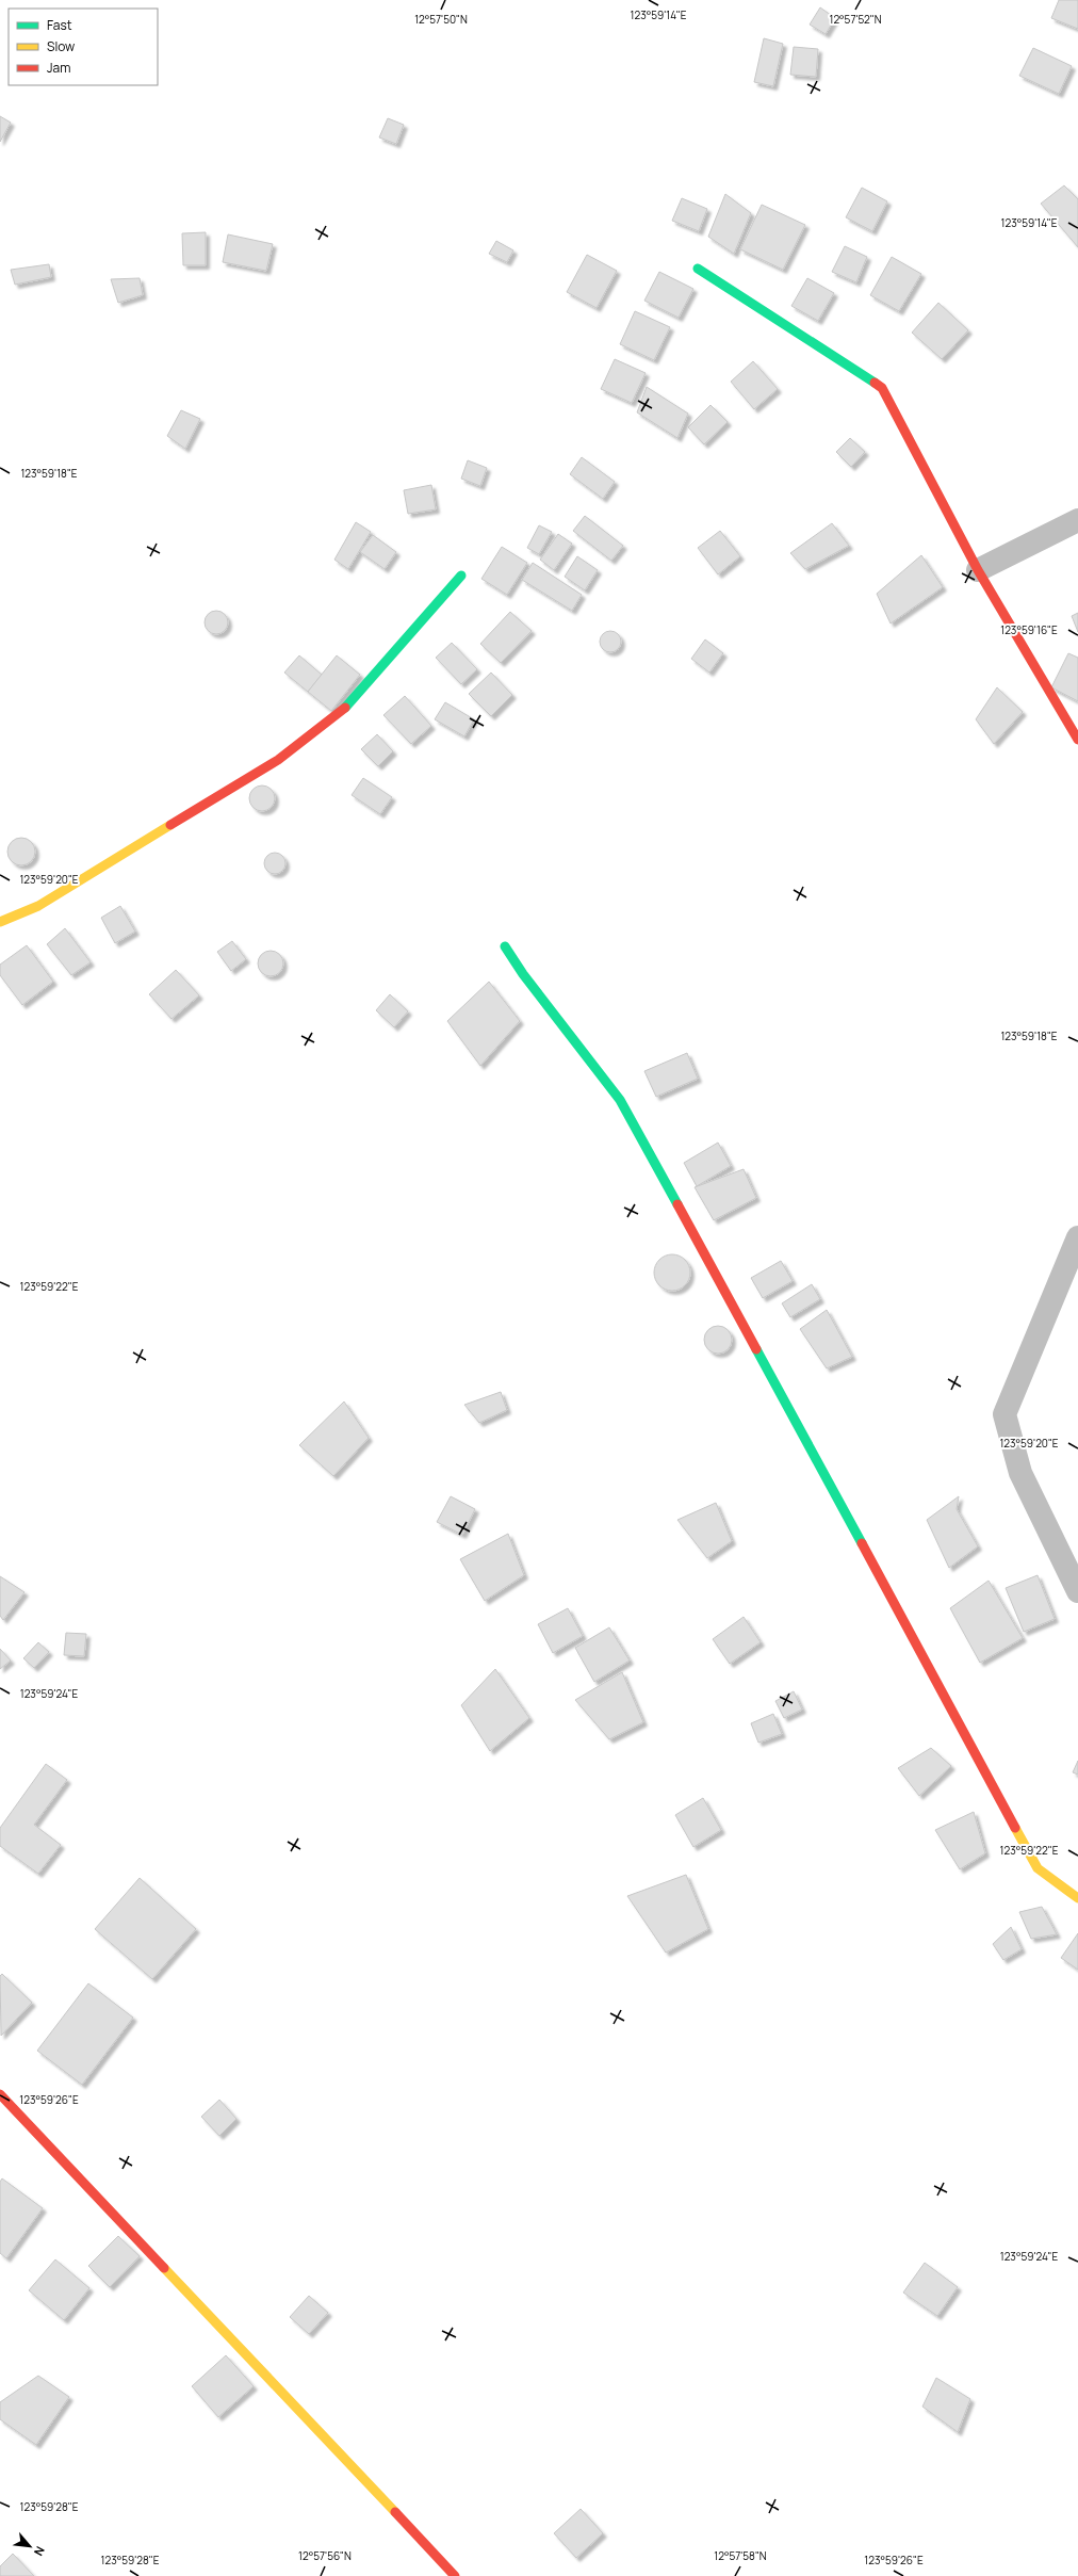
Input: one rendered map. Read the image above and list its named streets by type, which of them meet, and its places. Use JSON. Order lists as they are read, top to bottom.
{
  "legend": ["Fast", "Slow", "Jam"],
  "north": "bottom right",
  "coordinates": [
    "123°59'14\"E",
    "12°57'50\"N",
    "12°57'52\"N",
    "123°59'18\"E",
    "123°59'16\"E",
    "123°59'20\"E",
    "123°59'22\"E",
    "123°59'24\"E",
    "123°59'26\"E",
    "123°59'28\"E",
    "12°57'56\"N",
    "12°57'58\"N"
  ]
}
